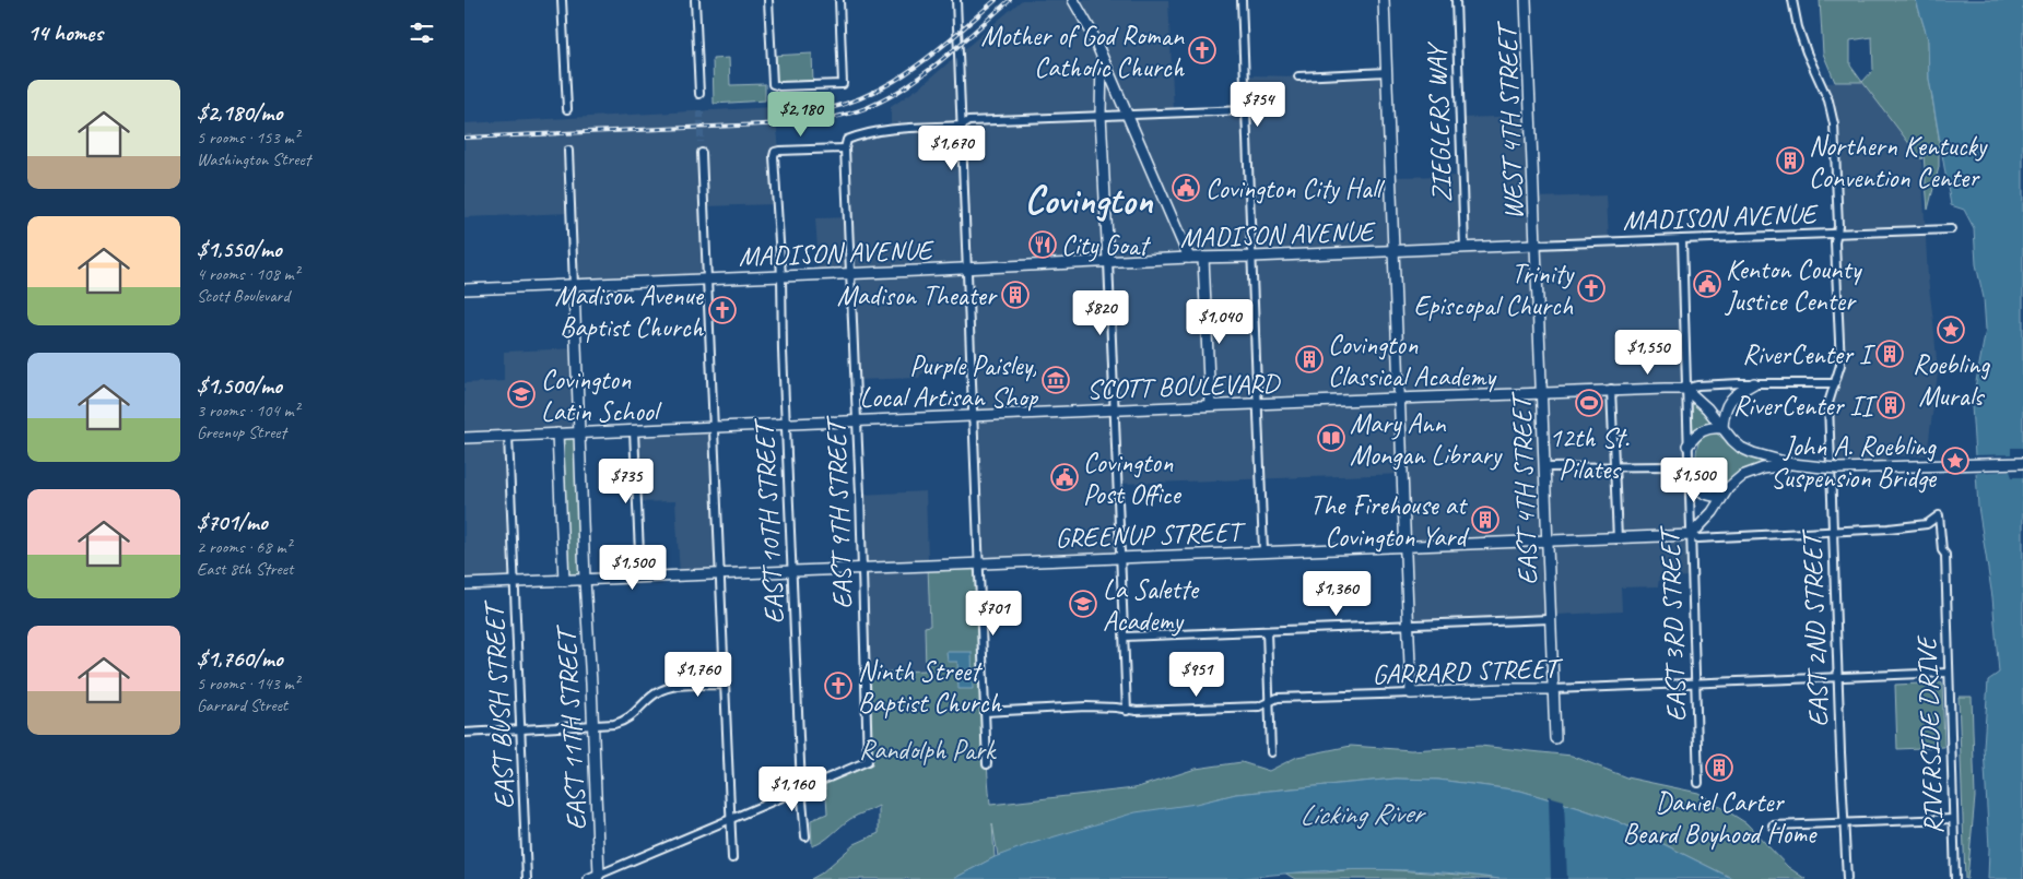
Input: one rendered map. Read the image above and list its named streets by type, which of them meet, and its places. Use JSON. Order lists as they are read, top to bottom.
{
  "streets": {
    "main road": [
      "WEST 4TH STREET",
      "MADISON AVENUE",
      "SCOTT BOULEVARD",
      "EAST 4TH STREET",
      "GREENUP STREET",
      "GARRARD STREET",
      "EAST 11TH STREET"
    ],
    "street": [
      "ZIEGLERS WAY",
      "EAST 9TH STREET",
      "EAST 10TH STREET",
      "EAST 3RD STREET",
      "EAST 2ND STREET",
      "EAST BUSH STREET",
      "RIVERSIDE DRIVE"
    ]
  },
  "crossings": [
    ["WEST 4TH STREET", "MADISON AVENUE"],
    ["WEST 4TH STREET", "EAST 4TH STREET"],
    ["ZIEGLERS WAY", "MADISON AVENUE"],
    ["MADISON AVENUE", "EAST 4TH STREET"],
    ["MADISON AVENUE", "EAST 9TH STREET"],
    ["MADISON AVENUE", "EAST 10TH STREET"],
    ["MADISON AVENUE", "EAST 3RD STREET"],
    ["MADISON AVENUE", "EAST 2ND STREET"],
    ["MADISON AVENUE", "EAST 11TH STREET"],
    ["SCOTT BOULEVARD", "EAST 4TH STREET"],
    ["SCOTT BOULEVARD", "EAST 9TH STREET"],
    ["SCOTT BOULEVARD", "EAST 10TH STREET"],
    ["SCOTT BOULEVARD", "EAST BUSH STREET"],
    ["SCOTT BOULEVARD", "EAST 11TH STREET"],
    ["EAST 4TH STREET", "GREENUP STREET"],
    ["EAST 4TH STREET", "GARRARD STREET"],
    ["EAST 9TH STREET", "EAST 10TH STREET"],
    ["EAST 9TH STREET", "GREENUP STREET"],
    ["EAST 10TH STREET", "GREENUP STREET"],
    ["GREENUP STREET", "EAST 3RD STREET"],
    ["GREENUP STREET", "EAST 2ND STREET"],
    ["GREENUP STREET", "EAST BUSH STREET"],
    ["GREENUP STREET", "EAST 11TH STREET"],
    ["GREENUP STREET", "RIVERSIDE DRIVE"],
    ["EAST 3RD STREET", "GARRARD STREET"],
    ["EAST 2ND STREET", "GARRARD STREET"],
    ["GARRARD STREET", "RIVERSIDE DRIVE"]
  ],
  "districts": ["Covington"],
  "water": ["Licking River"],
  "parks": ["Randolph Park"],
  "places": {
    "church": [
      "Mother of God Roman Catholic Church",
      "Trinity Episcopal Church",
      "Madison Avenue Baptist Church",
      "Ninth Street Baptist Church"
    ],
    "building": [
      "Northern Kentucky Convention Center",
      "Madison Theater",
      "RiverCenter I",
      "Covington Classical Academy",
      "RiverCenter II",
      "The Firehouse at Covington Yard",
      "Daniel Carter Beard Boyhood Home"
    ],
    "public building": ["Covington City Hall", "Kenton County Justice Center", "Covington Post Office"],
    "restaurant": ["City Goat"],
    "place": ["Roebling Murals", "John A. Roebling Suspension Bridge"],
    "museum": ["Purple Paisley, Local Artisan Shop"],
    "school or university": ["Covington Latin School", "La Salette Academy"],
    "sports": ["12th St. Pilates"],
    "library": ["Mary Ann Mongan Library"]
  },
  "page": {
    "heading": "14 homes",
    "list": [
      {
        "name": "$2,180/mo",
        "note": "5 rooms · 153 m² · Washington Street"
      },
      {
        "name": "$1,550/mo",
        "note": "4 rooms · 108 m² · Scott Boulevard"
      },
      {
        "name": "$1,500/mo",
        "note": "3 rooms · 104 m² · Greenup Street"
      },
      {
        "name": "$701/mo",
        "note": "2 rooms · 68 m² · East 8th Street"
      },
      {
        "name": "$1,760/mo",
        "note": "5 rooms · 143 m² · Garrard Street"
      }
    ],
    "price": [
      "$754",
      "$2,180",
      "$1,670",
      "$820",
      "$1,040",
      "$1,550",
      "$1,500",
      "$735",
      "$1,500",
      "$1,360",
      "$701",
      "$1,760",
      "$951",
      "$1,160"
    ]
  }
}
